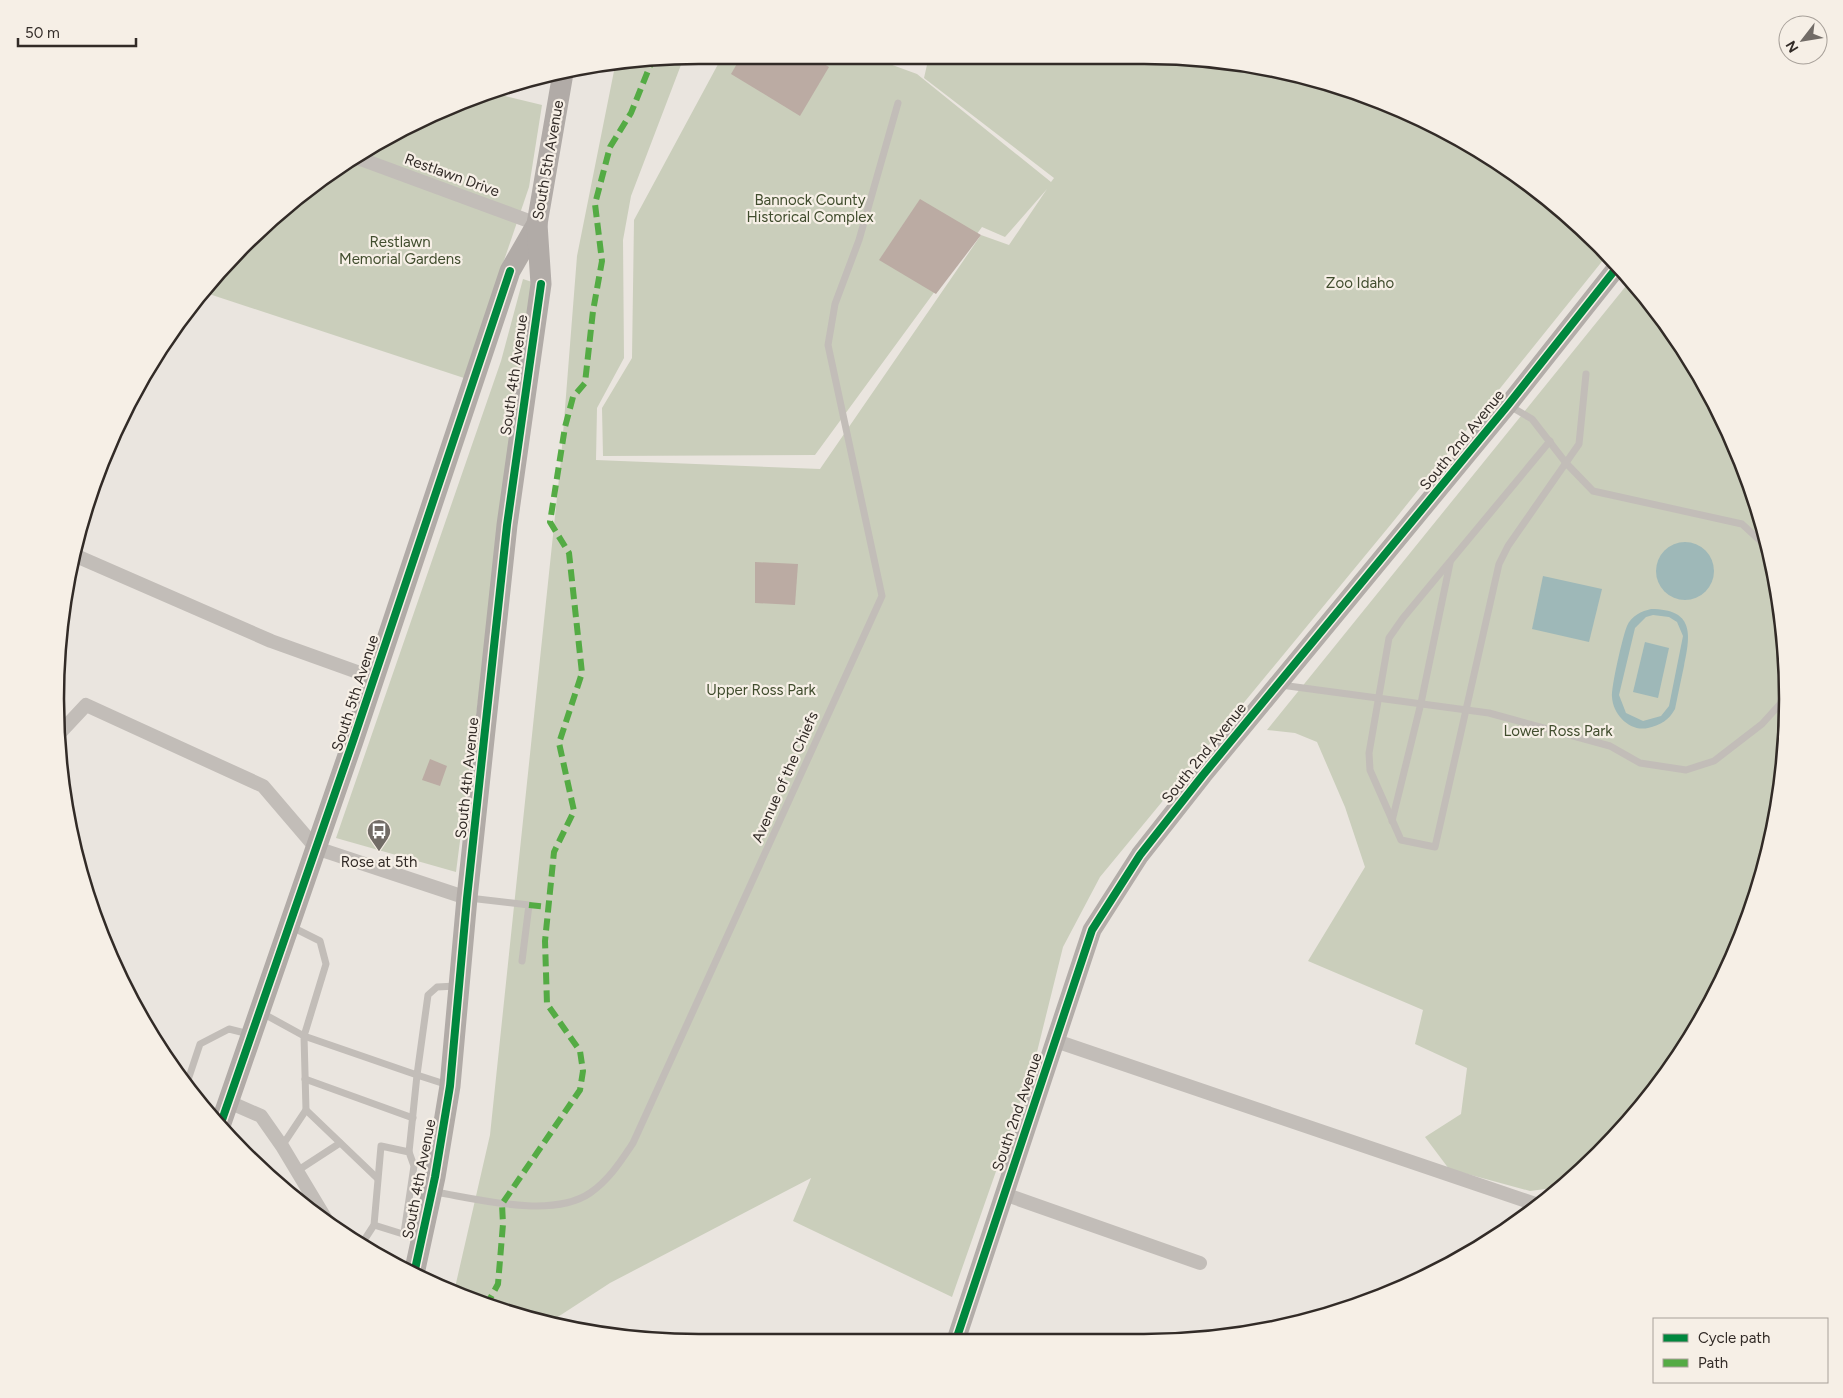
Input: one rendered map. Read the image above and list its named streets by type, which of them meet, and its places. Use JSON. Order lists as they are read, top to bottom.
{
  "streets": {
    "main road": ["South 5th Avenue", "South 4th Avenue"],
    "street": ["Restlawn Drive", "South 2nd Avenue"],
    "lane": ["Avenue of the Chiefs"]
  },
  "crossings": [
    ["South 5th Avenue", "Restlawn Drive"],
    ["South 5th Avenue", "South 4th Avenue"],
    ["Restlawn Drive", "South 4th Avenue"],
    ["South 4th Avenue", "Avenue of the Chiefs"]
  ],
  "parks": [
    "Bannock County Historical Complex",
    "Restlawn Memorial Gardens",
    "Zoo Idaho",
    "Upper Ross Park",
    "Lower Ross Park"
  ],
  "places": {
    "bus stop": ["Rose at 5th"]
  },
  "legend": ["Cycle path", "Path"],
  "scale_bar": "50 m",
  "north": "bottom left"
}
